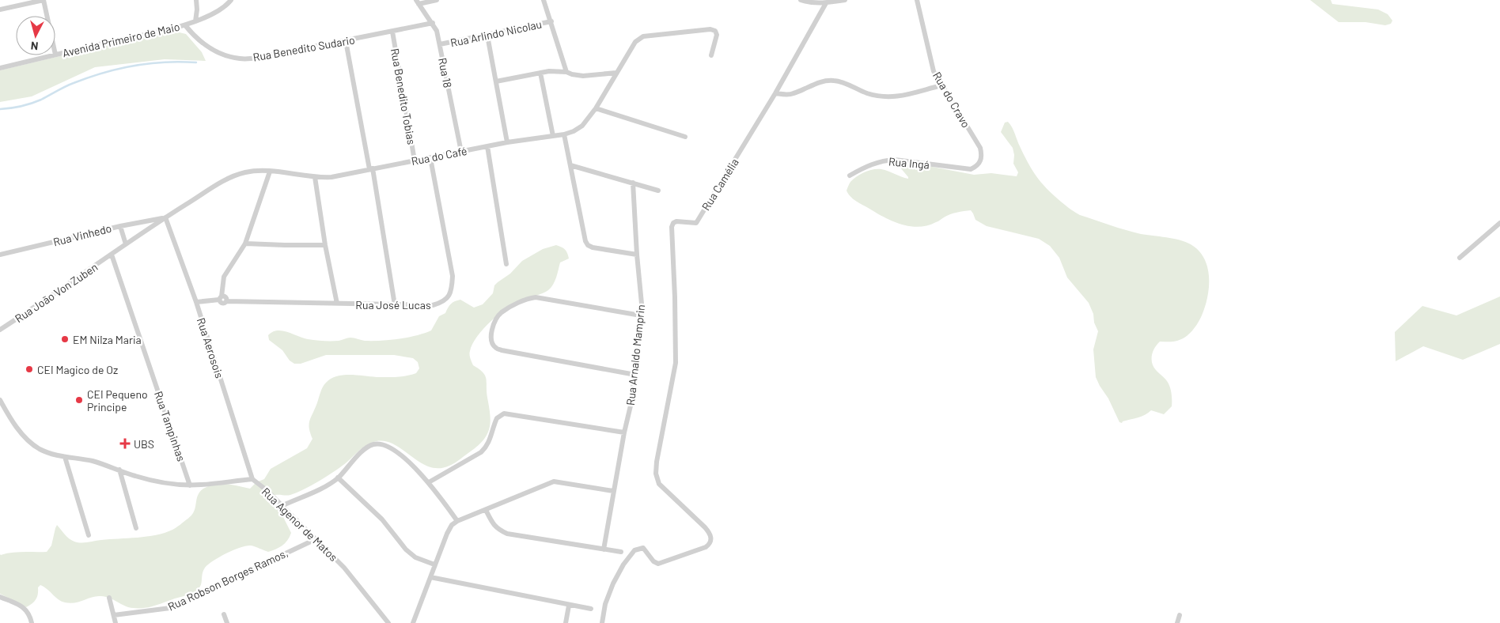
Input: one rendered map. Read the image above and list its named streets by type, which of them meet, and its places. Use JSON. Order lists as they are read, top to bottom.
{
  "streets": {
    "street": [
      "Rua Arlindo Nicolau",
      "Avenida Primeiro de Maio",
      "Rua Benedito Sudario",
      "Rua 18",
      "Rua Benedito Tobias",
      "Rua do Cravo",
      "Rua do Café",
      "Rua Ingá",
      "Rua Camélia",
      "Rua Vinhedo",
      "Rua João Von Zuben",
      "Rua José Lucas",
      "Rua Aerosois",
      "Rua Arnaldo Mamprin",
      "Rua Tampinhas",
      "Rua Agenor de Matos",
      "Rua Robson Borges Ramos,"
    ]
  },
  "crossings": [
    ["Rua Arlindo Nicolau", "Rua 18"],
    ["Avenida Primeiro de Maio", "Rua Benedito Sudario"],
    ["Rua Benedito Sudario", "Rua 18"],
    ["Rua Benedito Sudario", "Rua Benedito Tobias"],
    ["Rua 18", "Rua do Café"],
    ["Rua Benedito Tobias", "Rua do Café"],
    ["Rua do Cravo", "Rua Ingá"],
    ["Rua do Café", "Rua Vinhedo"],
    ["Rua do Café", "Rua João Von Zuben"],
    ["Rua do Café", "Rua José Lucas"],
    ["Rua do Café", "Rua Aerosois"],
    ["Rua do Café", "Rua Tampinhas"],
    ["Rua Vinhedo", "Rua Aerosois"],
    ["Rua João Von Zuben", "Rua Tampinhas"],
    ["Rua José Lucas", "Rua Aerosois"],
    ["Rua Aerosois", "Rua Agenor de Matos"],
    ["Rua Tampinhas", "Rua Agenor de Matos"],
    ["Rua Agenor de Matos", "Rua Robson Borges Ramos,"]
  ],
  "places": {
    "other": ["EM Nilza Maria", "CEI Magico de Oz", "CEI Pequeno Principe"],
    "health": ["UBS"]
  },
  "north": "bottom"
}
